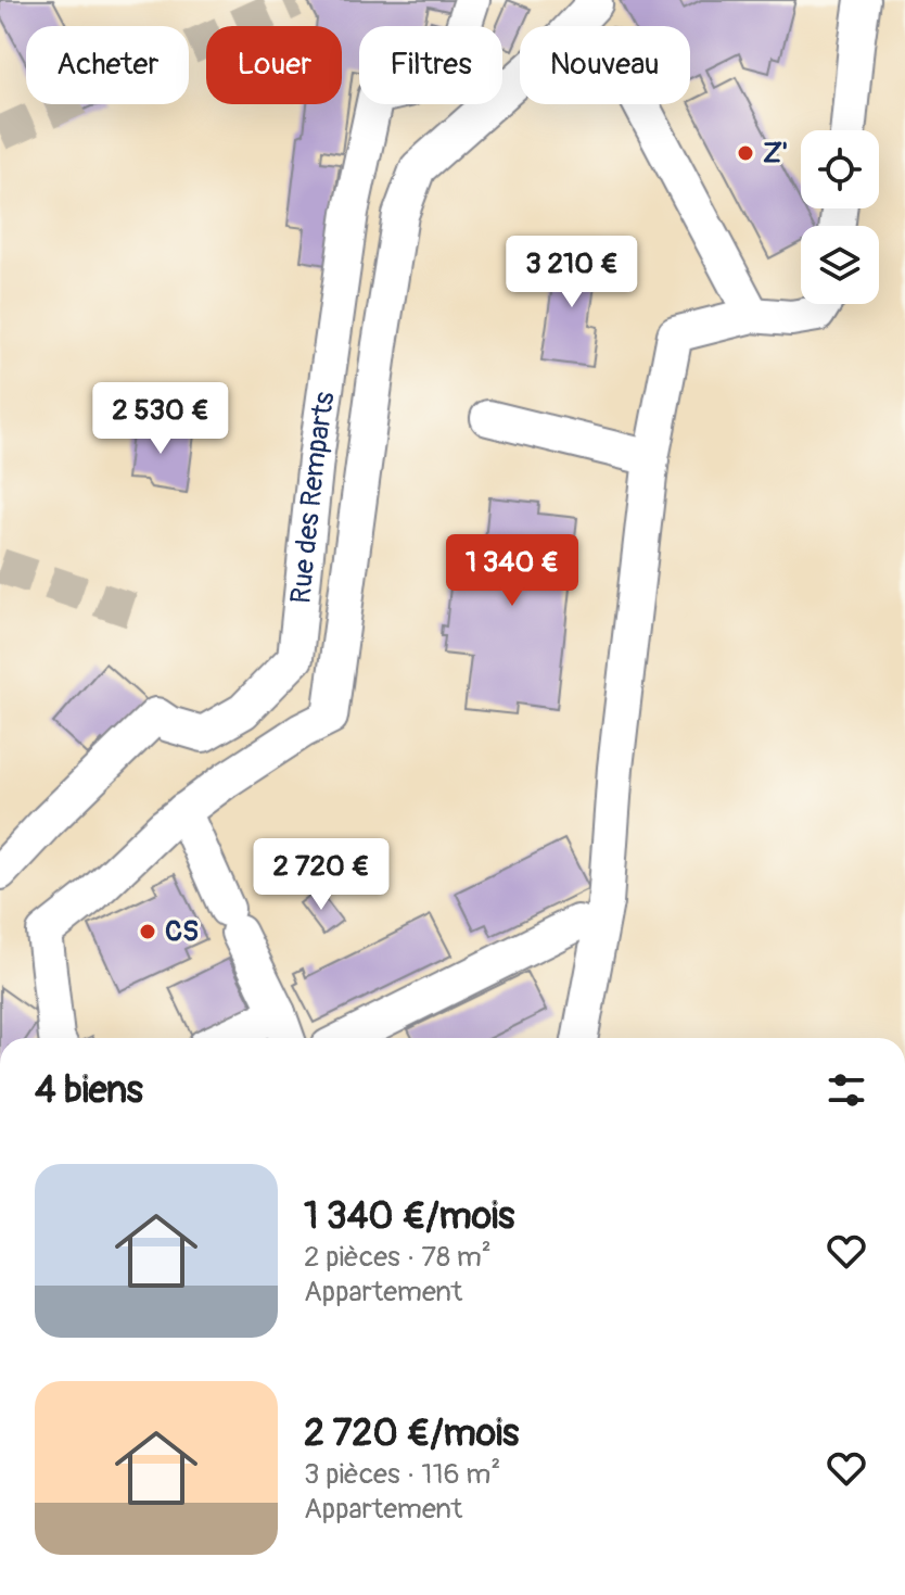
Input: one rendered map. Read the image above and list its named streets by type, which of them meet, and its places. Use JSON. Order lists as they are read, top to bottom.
{
  "streets": {
    "lane": ["Rue des Remparts"]
  },
  "places": ["Z'", "CS"],
  "page": {
    "chip": [
      "Acheter",
      "Louer",
      "Filtres",
      "Nouveau"
    ],
    "price": [
      "3 210 €",
      "2 530 €",
      "1 340 €",
      "2 720 €"
    ],
    "heading": "4 biens",
    "list": [
      {
        "name": "1 340 €/mois",
        "note": "2 pièces · 78 m² · Appartement"
      },
      {
        "name": "2 720 €/mois",
        "note": "3 pièces · 116 m² · Appartement"
      }
    ]
  }
}
